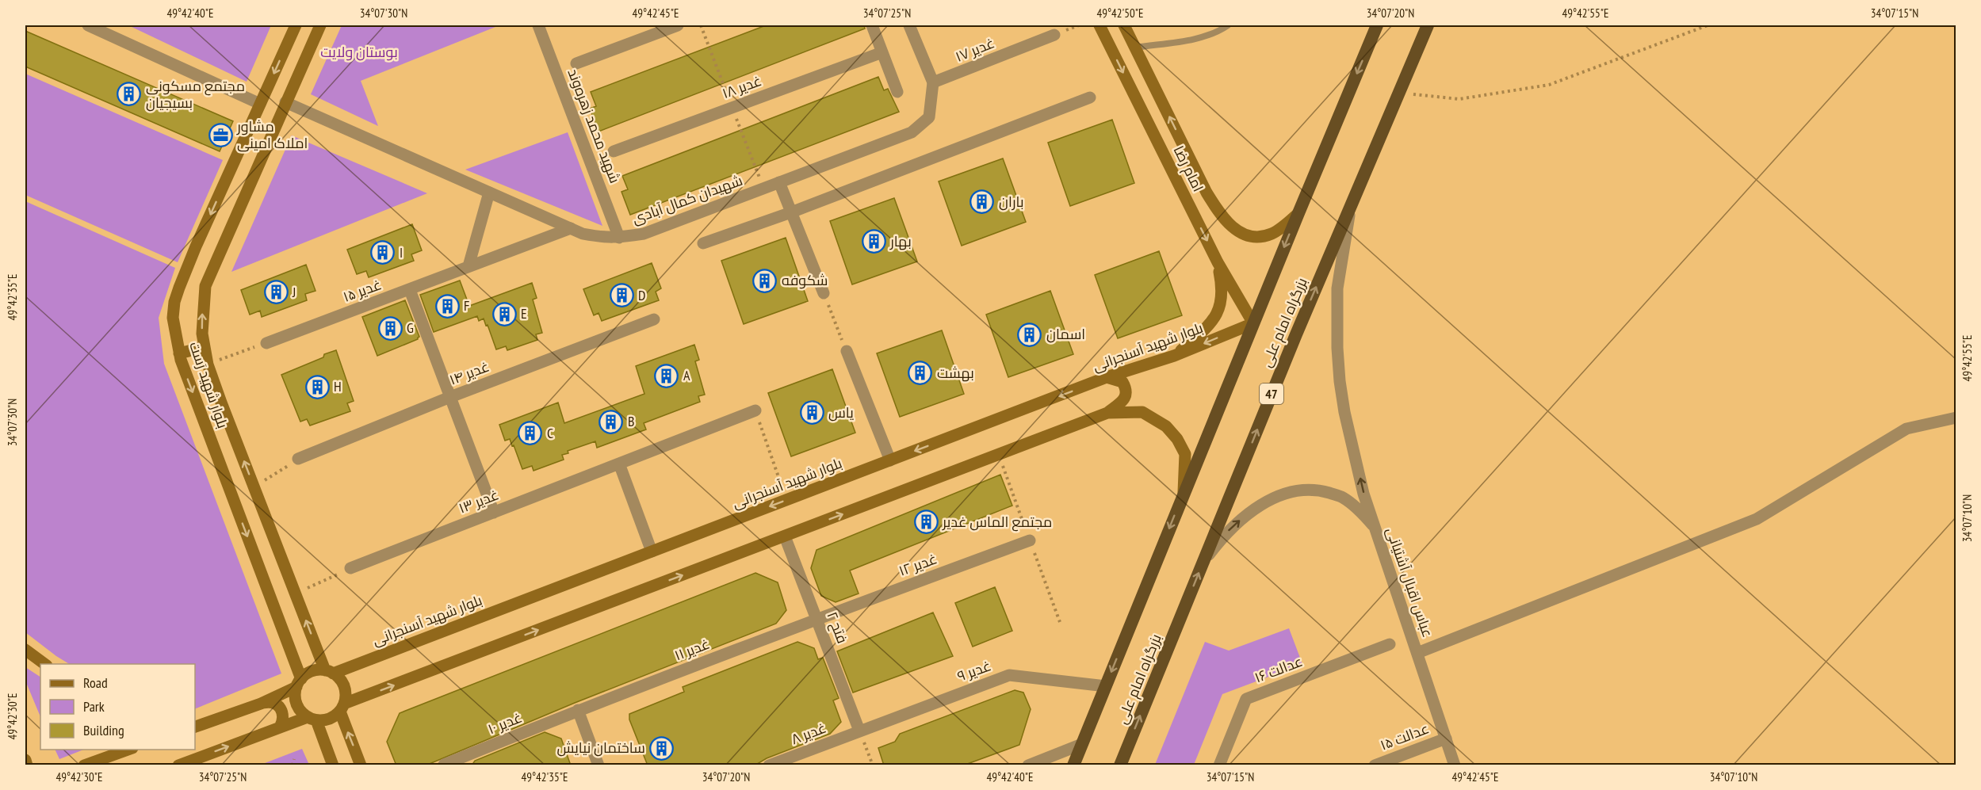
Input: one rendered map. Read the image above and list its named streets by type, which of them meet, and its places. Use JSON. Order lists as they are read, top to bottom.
{
  "streets": {
    "highway": ["بزرگراه امام علی", "47"],
    "main road": ["امام رضا", "بلوار شهید آسنجرانی", "بلوار شهید رَست"],
    "street": [
      "غدیر ۱۷",
      "غدیر ۱۸",
      "شهید محمد زهره‌وند",
      "شهیدان کمال آبادی",
      "غدیر ۱۵",
      "غدیر ۱۴",
      "غدیر ۱۳",
      "غدیر ۱۲",
      "عباس اقبال آشتیانی",
      "فتح ۲",
      "غدیر ۱۱",
      "عدالت ۱۶",
      "غدیر ۹",
      "غدیر ۱۰",
      "غدیر ۸",
      "عدالت ۱۵"
    ]
  },
  "crossings": [
    ["غدیر ۱۷", "شهیدان کمال آبادی"],
    ["شهید محمد زهره‌وند", "شهیدان کمال آبادی"],
    ["امام رضا", "بزرگراه امام علی"],
    ["امام رضا", "بلوار شهید آسنجرانی"],
    ["شهیدان کمال آبادی", "غدیر ۱۵"],
    ["شهیدان کمال آبادی", "بلوار شهید رَست"],
    ["بزرگراه امام علی", "بلوار شهید آسنجرانی"],
    ["بزرگراه امام علی", "عباس اقبال آشتیانی"],
    ["بزرگراه امام علی", "غدیر ۹"],
    ["بلوار شهید آسنجرانی", "بلوار شهید رَست"],
    ["غدیر ۱۲", "فتح ۲"],
    ["غدیر ۱۲", "غدیر ۱۱"],
    ["عباس اقبال آشتیانی", "عدالت ۱۵"],
    ["فتح ۲", "غدیر ۱۱"],
    ["فتح ۲", "غدیر ۹"],
    ["فتح ۲", "غدیر ۸"],
    ["غدیر ۱۱", "غدیر ۱۰"],
    ["غدیر ۹", "غدیر ۸"]
  ],
  "one_way": ["عباس اقبال آشتیانی"],
  "parks": ["بوستان ولایت"],
  "places": {
    "building": [
      "مجتمع مسکونی بسیجیان",
      "باران",
      "بهار",
      "I",
      "شکوفه",
      "J",
      "D",
      "F",
      "E",
      "G",
      "اسمان",
      "بهشت",
      "A",
      "H",
      "یاس",
      "B",
      "C",
      "مجتمع الماس غدیر",
      "ساختمان نیایش"
    ],
    "office": ["مشاور املاک امینی"]
  },
  "legend": ["Road", "Park", "Building"],
  "coordinates": [
    "49°42'40\"E",
    "34°07'30\"N",
    "49°42'45\"E",
    "34°07'25\"N",
    "49°42'50\"E",
    "34°07'20\"N",
    "49°42'55\"E",
    "34°07'15\"N",
    "49°42'35\"E",
    "34°07'10\"N",
    "49°42'30\"E"
  ]
}
